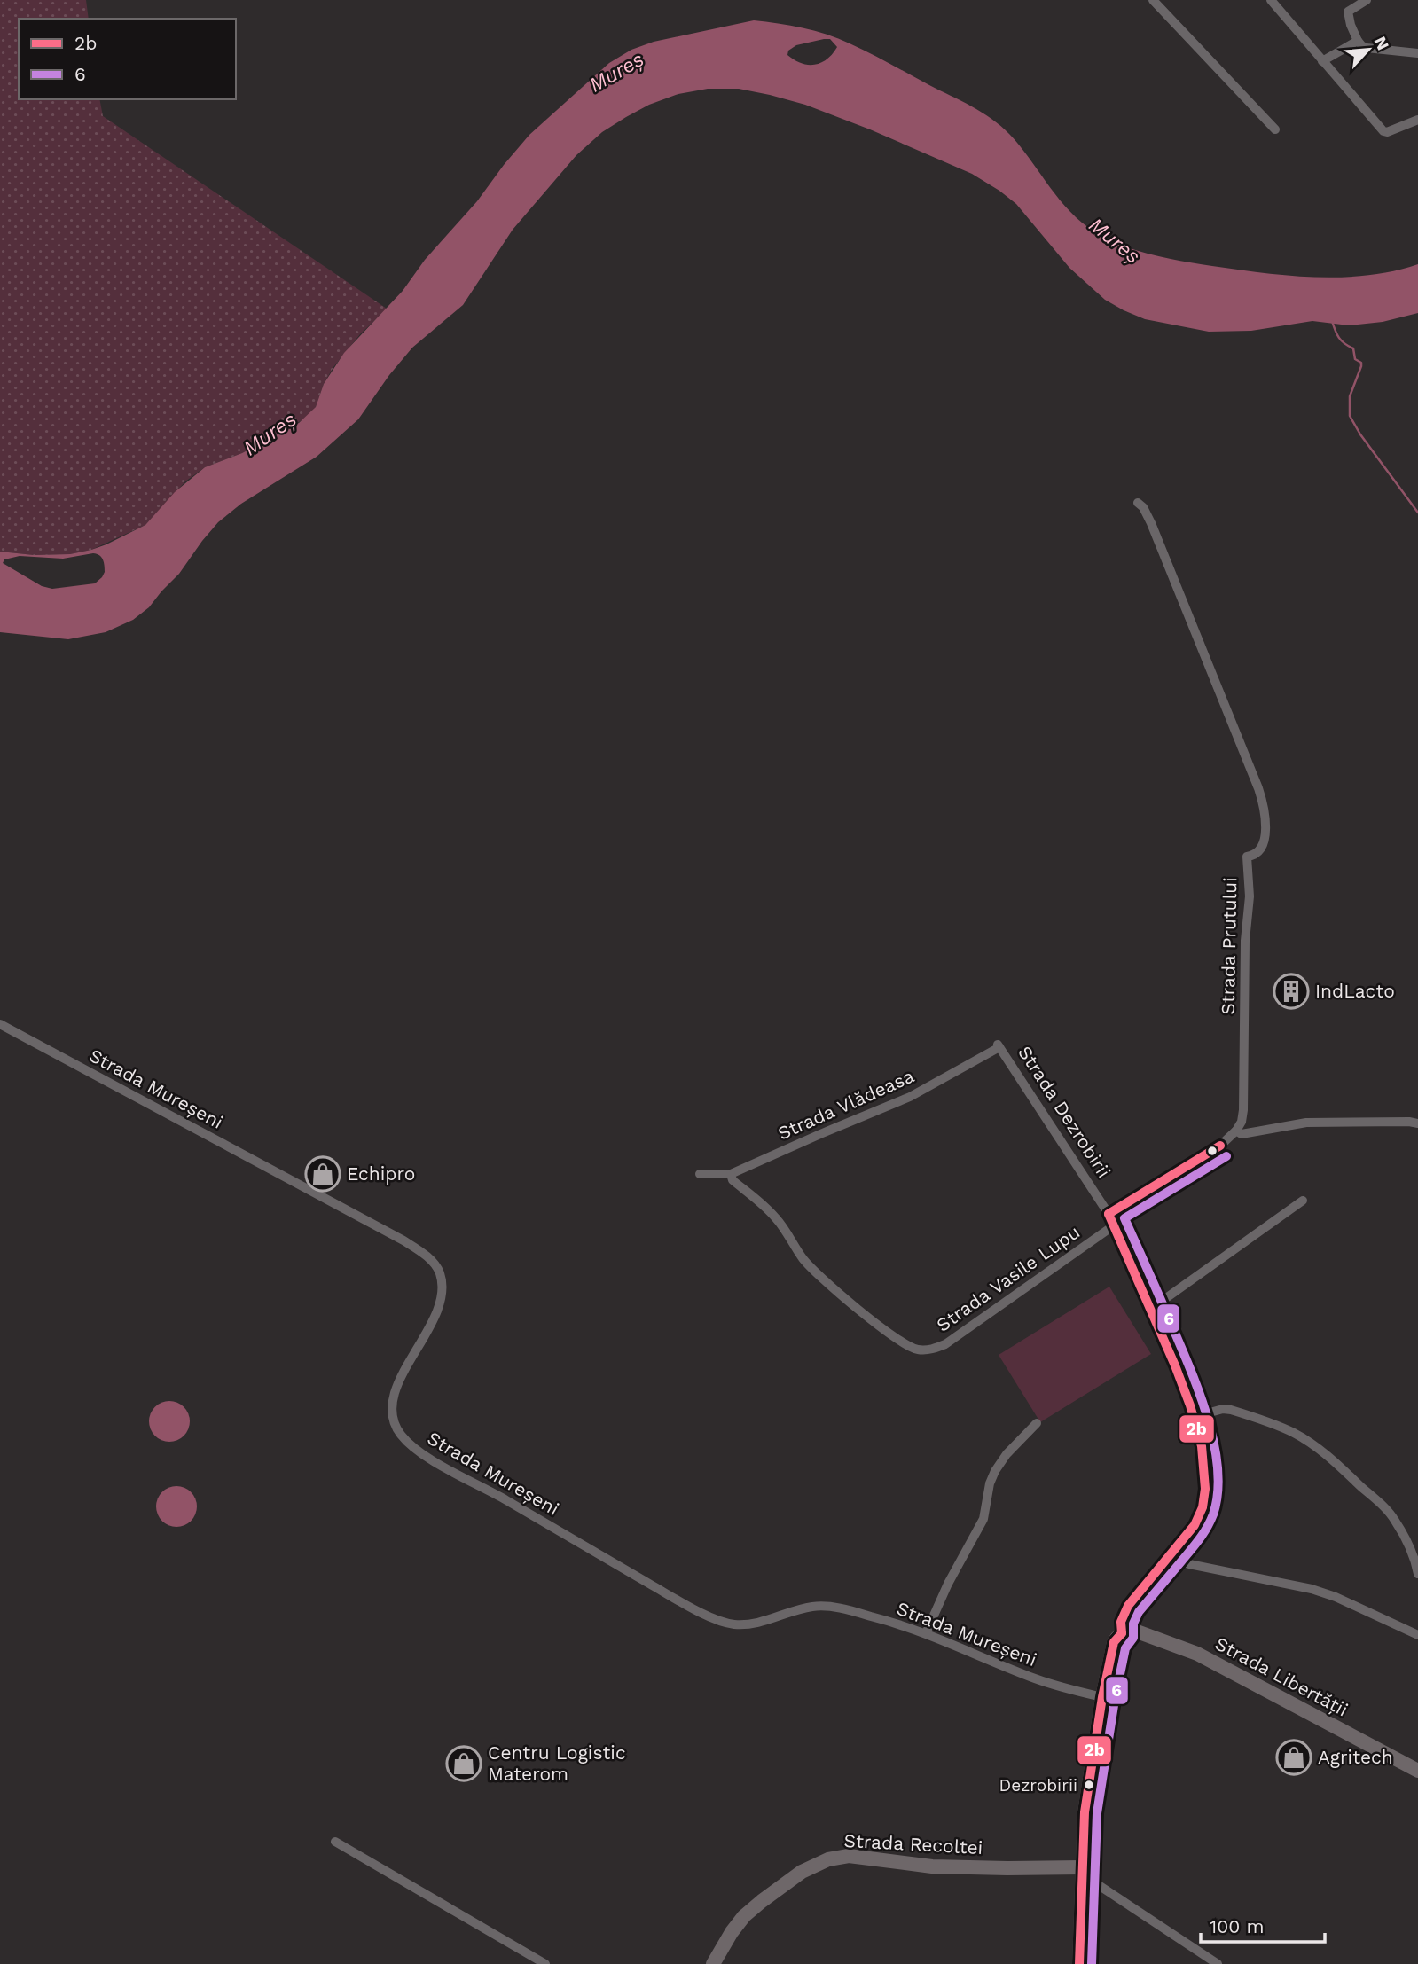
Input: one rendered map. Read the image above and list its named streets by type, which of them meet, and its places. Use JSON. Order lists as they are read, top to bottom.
{
  "streets": {
    "main road": ["Strada Dezrobirii", "Strada Libertății", "Strada Recoltei"],
    "street": [
      "Strada Prutului",
      "Strada Mureșeni",
      "Strada Vlădeasa",
      "Strada Vasile Lupu"
    ]
  },
  "crossings": [
    ["Strada Mureșeni", "Strada Dezrobirii"],
    ["Strada Vlădeasa", "Strada Dezrobirii"],
    ["Strada Vlădeasa", "Strada Vasile Lupu"],
    ["Strada Dezrobirii", "Strada Vasile Lupu"],
    ["Strada Dezrobirii", "Strada Libertății"],
    ["Strada Dezrobirii", "Strada Recoltei"]
  ],
  "water": ["Mureș"],
  "places": {
    "building": ["IndLacto"],
    "shop": ["Echipro", "Agritech", "Centru Logistic Materom"],
    "other": ["Dezrobirii"]
  },
  "lines": ["transit line 2b", "transit line 6"],
  "legend": ["2b", "6"],
  "scale_bar": "100 m",
  "north": "top right"
}
